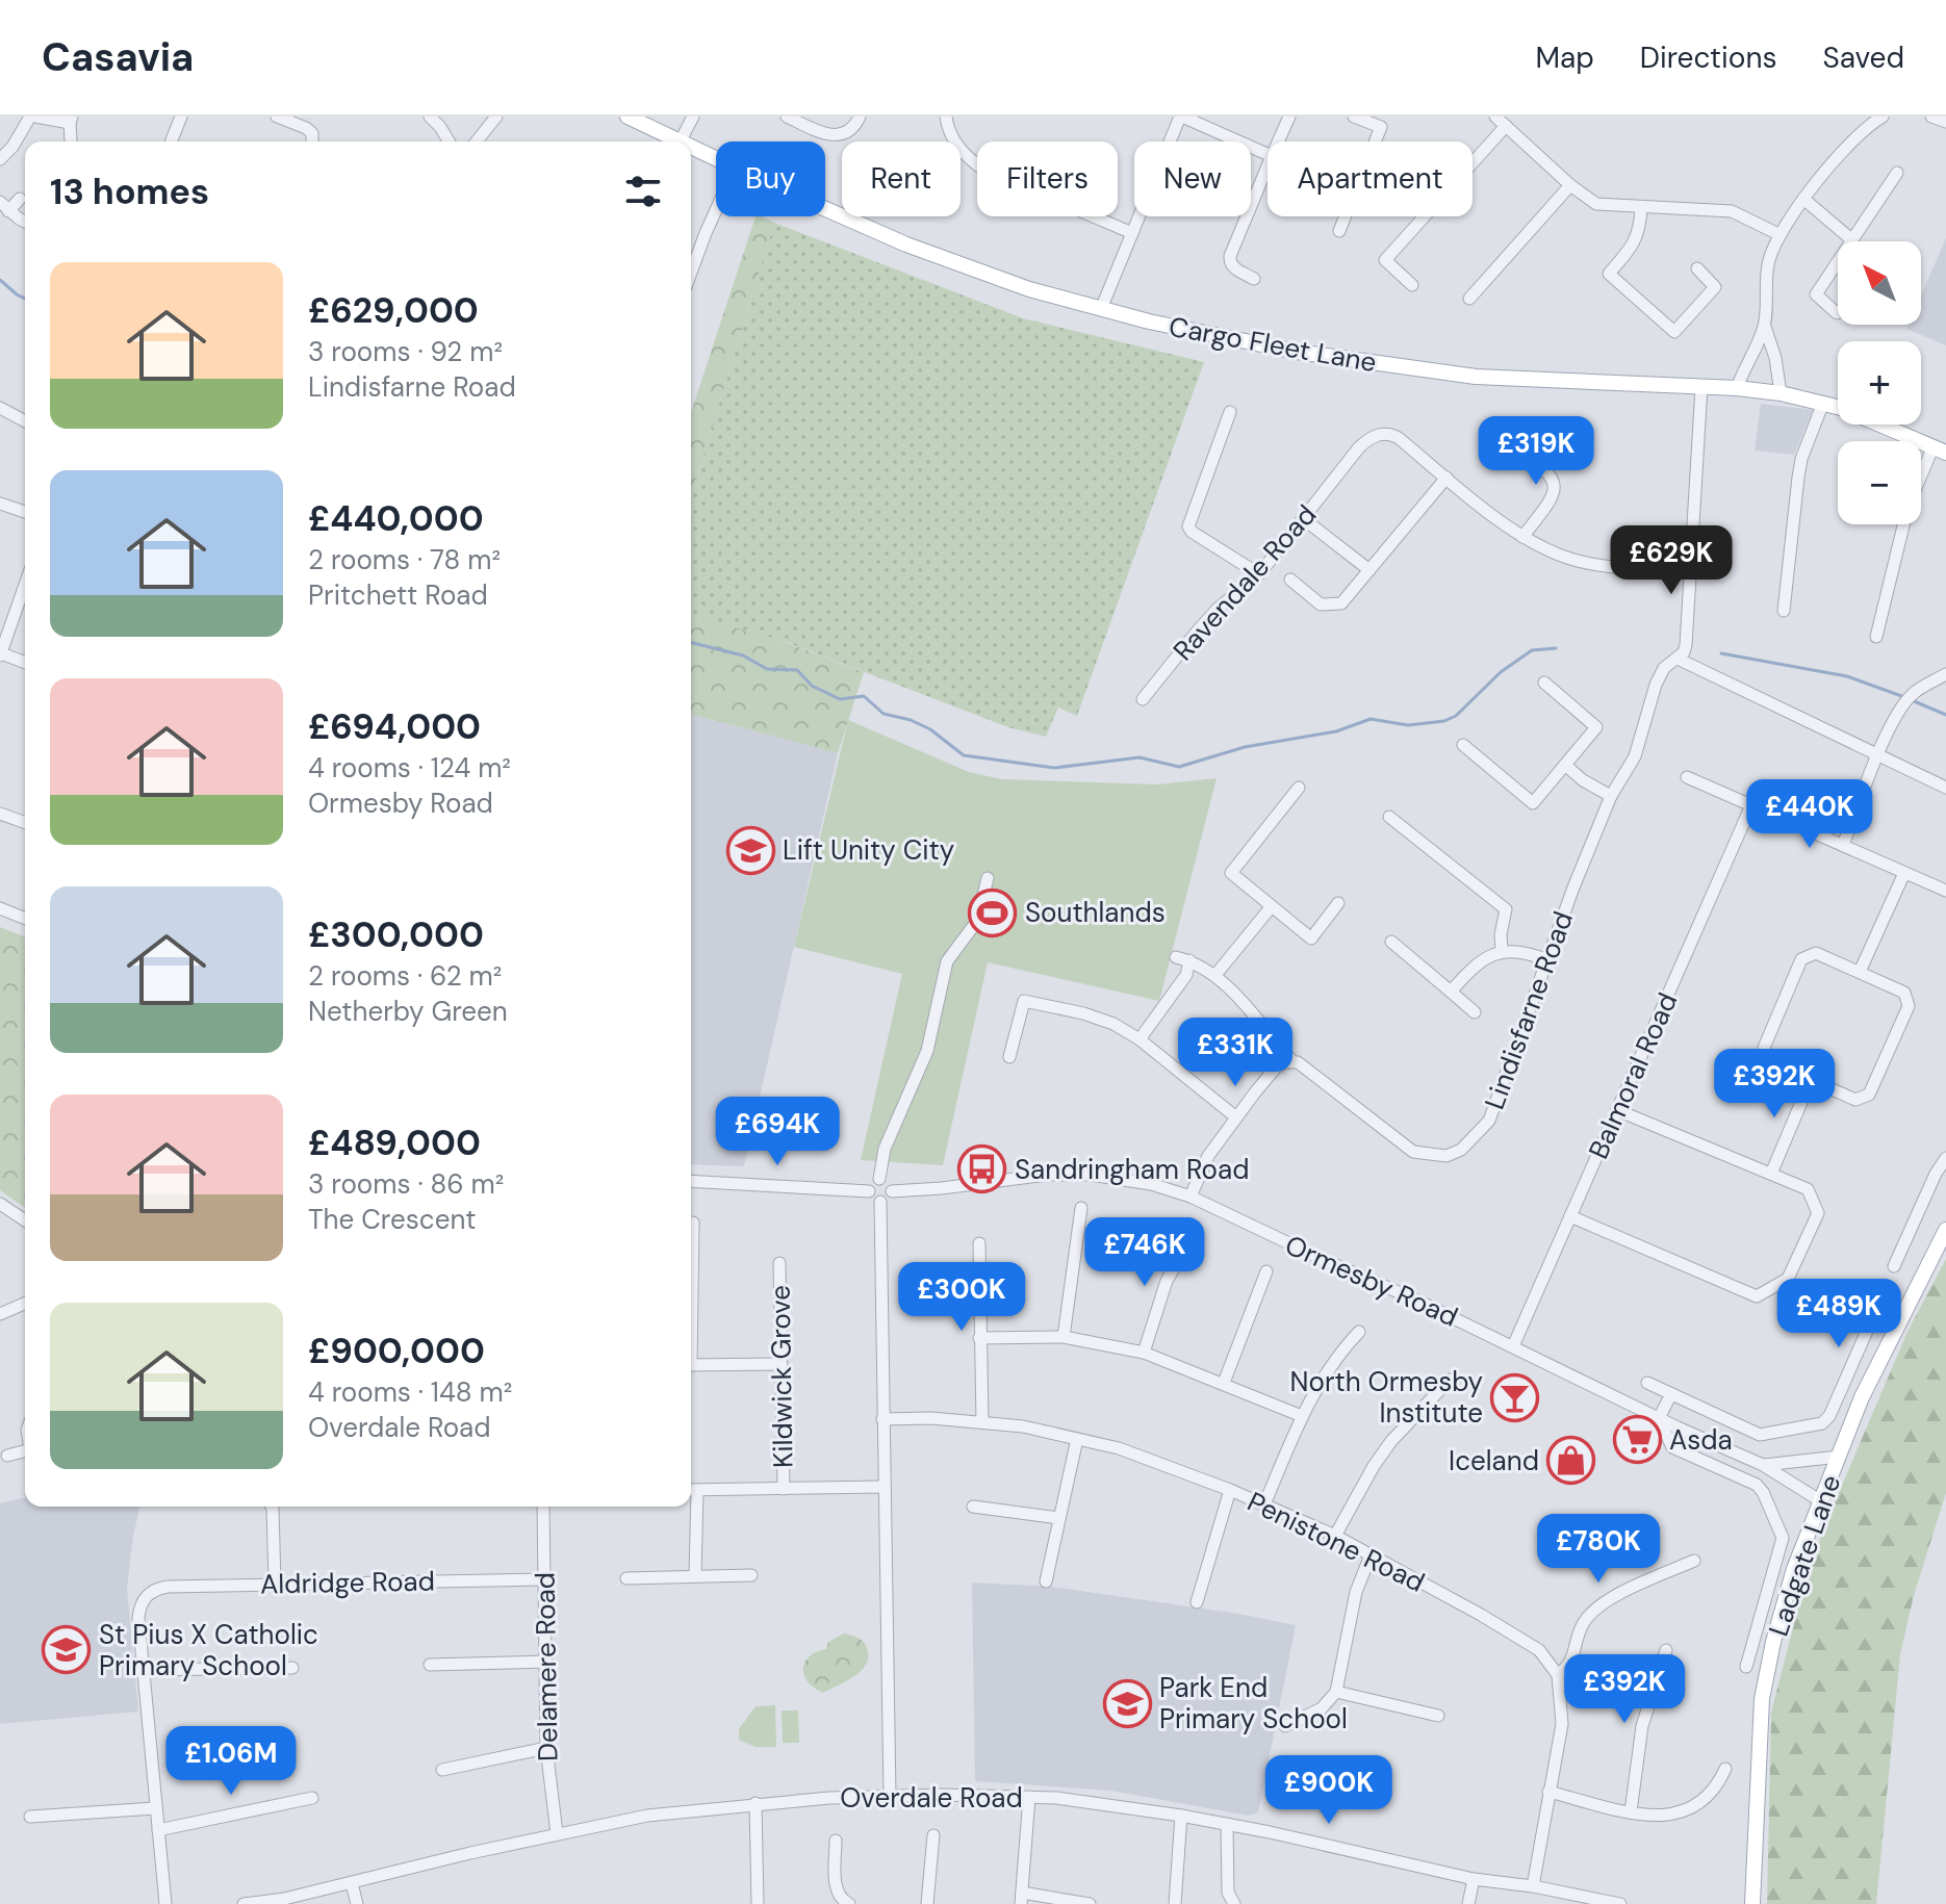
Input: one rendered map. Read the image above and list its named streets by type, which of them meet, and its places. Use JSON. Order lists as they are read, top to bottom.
{
  "streets": {
    "main road": ["Cargo Fleet Lane", "Ladgate Lane"],
    "street": [
      "Ravendale Road",
      "Lindisfarne Road",
      "Balmoral Road",
      "Ormesby Road",
      "Kildwick Grove",
      "Penistone Road",
      "Aldridge Road",
      "Delamere Road",
      "Overdale Road"
    ]
  },
  "crossings": [
    ["Ravendale Road", "Lindisfarne Road"],
    ["Balmoral Road", "Ormesby Road"],
    ["Ormesby Road", "Ladgate Lane"],
    ["Aldridge Road", "Delamere Road"],
    ["Delamere Road", "Overdale Road"]
  ],
  "places": {
    "school or university": ["Lift Unity City", "St Pius X Catholic Primary School", "Park End Primary School"],
    "sports": ["Southlands"],
    "bus stop": ["Sandringham Road"],
    "bar": ["North Ormesby Institute"],
    "supermarket": ["Asda"],
    "shop": ["Iceland"]
  },
  "north": "top left",
  "page": {
    "header": "Casavia",
    "nav": ["Map", "Directions", "Saved"],
    "chip": [
      "Buy",
      "Rent",
      "Filters",
      "New",
      "Apartment"
    ],
    "heading": "13 homes",
    "map_buttons": ["+", "−"],
    "list": [
      {
        "name": "£629,000",
        "note": "3 rooms · 92 m² · Lindisfarne Road"
      },
      {
        "name": "£440,000",
        "note": "2 rooms · 78 m² · Pritchett Road"
      },
      {
        "name": "£694,000",
        "note": "4 rooms · 124 m² · Ormesby Road"
      },
      {
        "name": "£300,000",
        "note": "2 rooms · 62 m² · Netherby Green"
      },
      {
        "name": "£489,000",
        "note": "3 rooms · 86 m² · The Crescent"
      },
      {
        "name": "£900,000",
        "note": "4 rooms · 148 m² · Overdale Road"
      }
    ],
    "price": [
      "£319K",
      "£629K",
      "£440K",
      "£331K",
      "£392K",
      "£694K",
      "£746K",
      "£300K",
      "£489K",
      "£780K",
      "£392K",
      "£1.06M",
      "£900K"
    ]
  }
}
